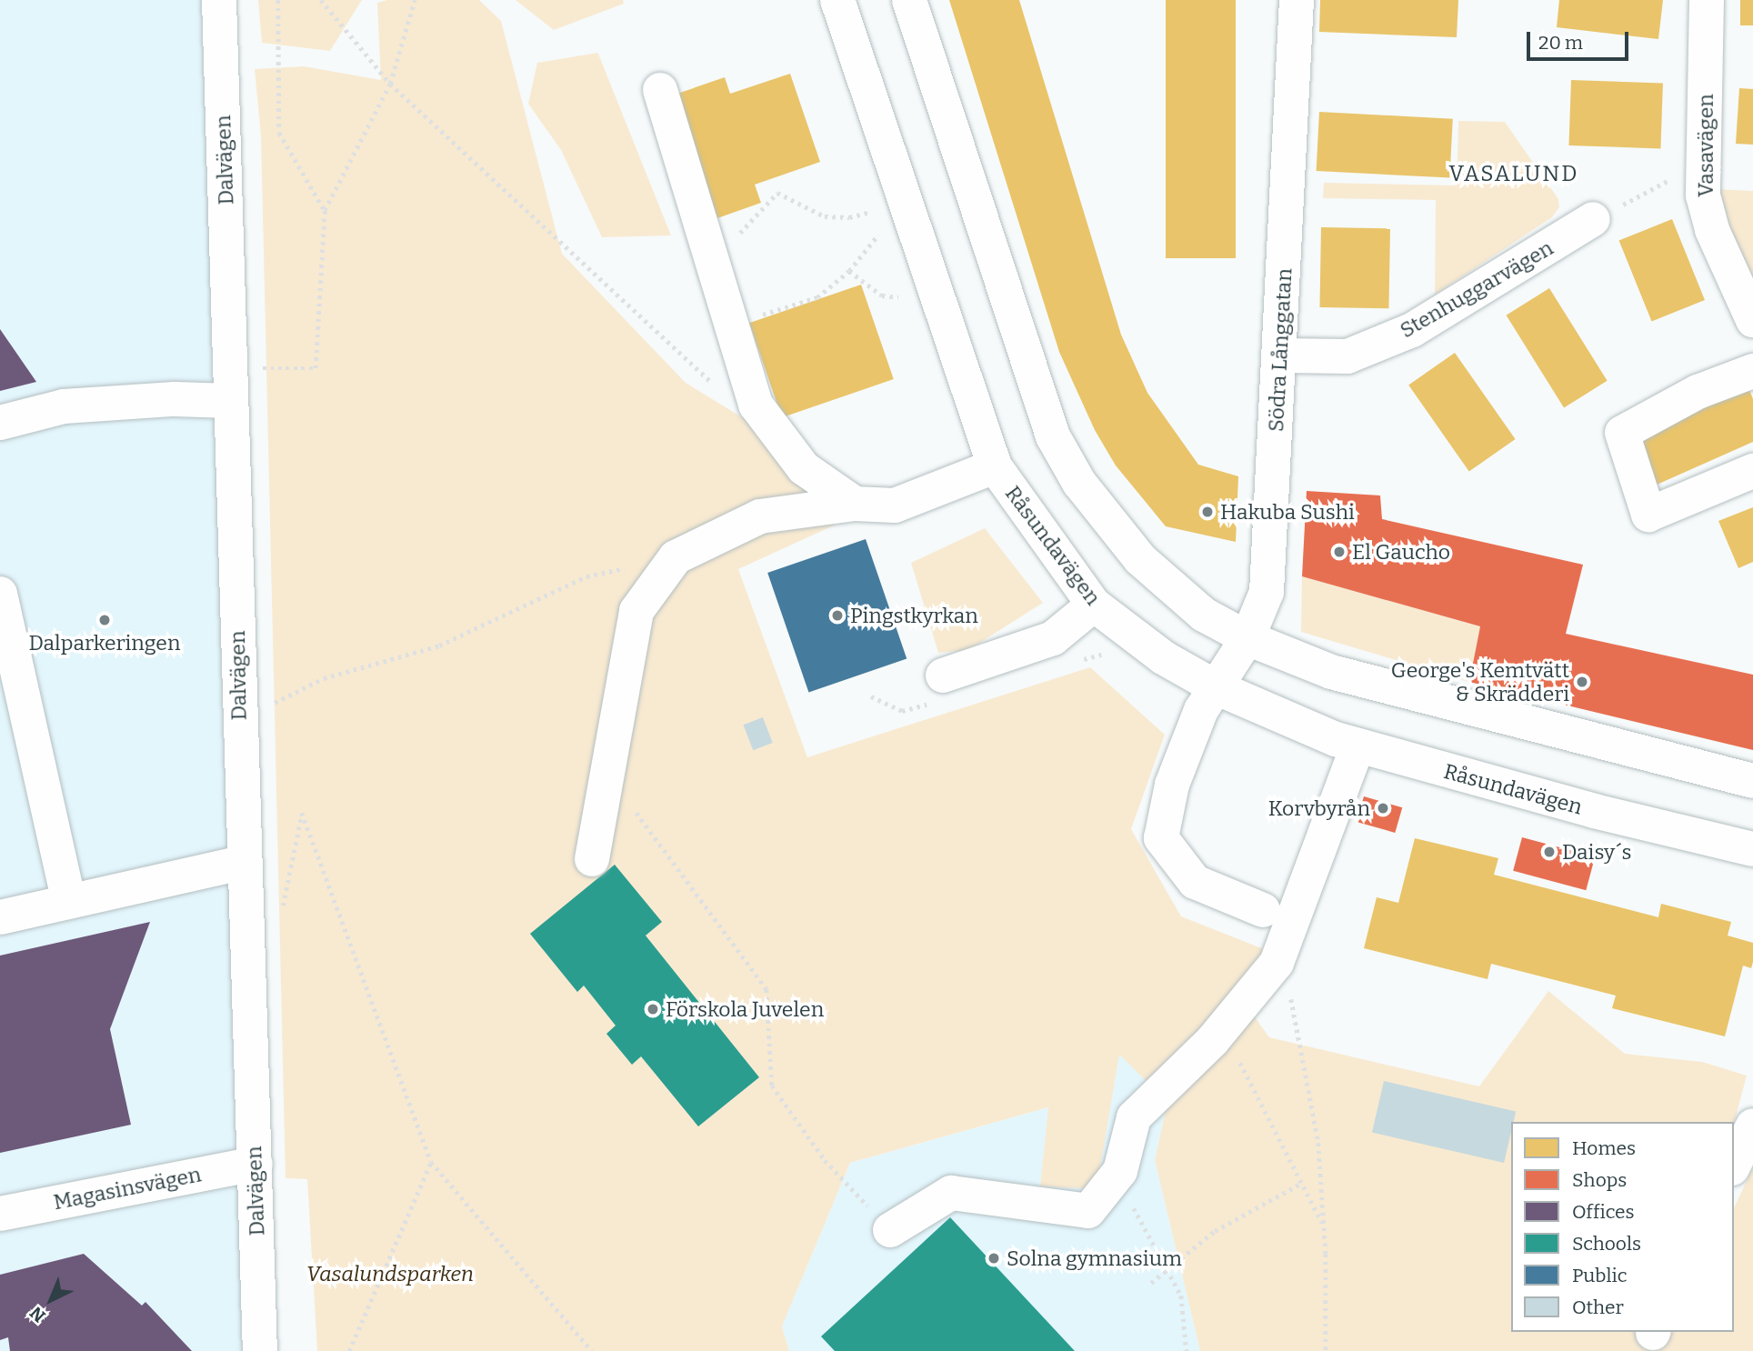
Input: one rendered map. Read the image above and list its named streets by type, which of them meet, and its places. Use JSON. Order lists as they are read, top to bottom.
{
  "streets": {
    "street": [
      "Vasavägen",
      "Dalvägen",
      "Stenhuggarvägen",
      "Södra Långgatan",
      "Råsundavägen",
      "Magasinsvägen"
    ]
  },
  "crossings": [
    ["Dalvägen", "Magasinsvägen"],
    ["Stenhuggarvägen", "Södra Långgatan"],
    ["Södra Långgatan", "Råsundavägen"]
  ],
  "districts": ["VASALUND"],
  "parks": ["Vasalundsparken"],
  "places": [
    "Hakuba Sushi",
    "El Gaucho",
    "Pingstkyrkan",
    "Dalparkeringen",
    "George's Kemtvätt & Skrädderi",
    "Korvbyrån",
    "Daisy´s",
    "Förskola Juvelen",
    "Solna gymnasium"
  ],
  "legend": [
    "Homes",
    "Shops",
    "Offices",
    "Schools",
    "Public",
    "Other"
  ],
  "scale_bar": "20 m",
  "north": "bottom left"
}
